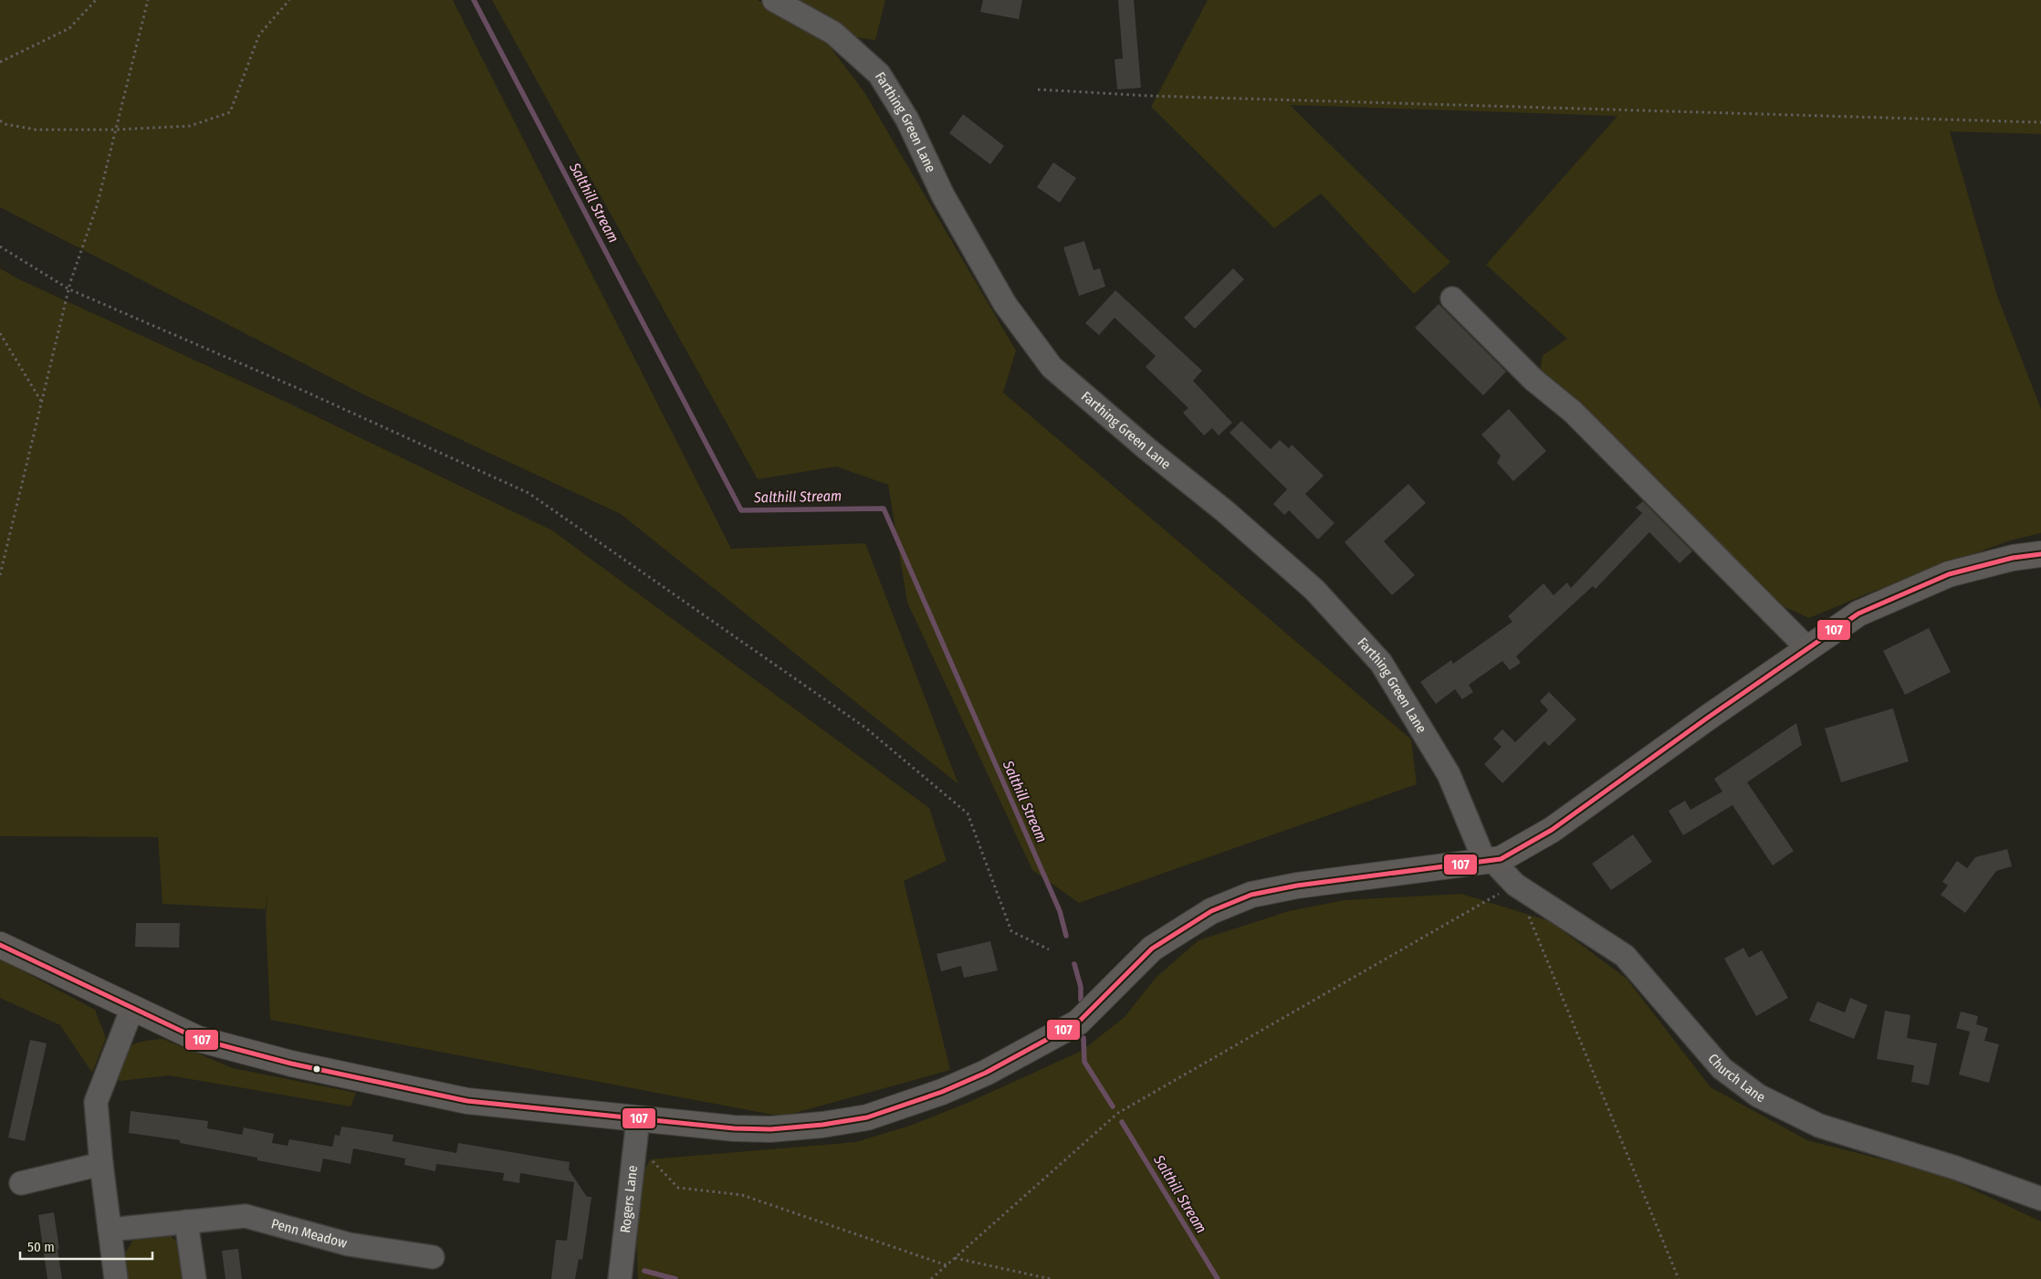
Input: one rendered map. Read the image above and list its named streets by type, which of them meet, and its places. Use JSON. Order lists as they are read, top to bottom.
{
  "streets": {
    "street": [
      "Farthing Green Lane",
      "Church Lane",
      "Rogers Lane",
      "Penn Meadow"
    ]
  },
  "crossings": [
    ["Farthing Green Lane", "Church Lane"]
  ],
  "water": ["Salthill Stream"],
  "lines": ["transit line 107"],
  "scale_bar": "50 m"
}
